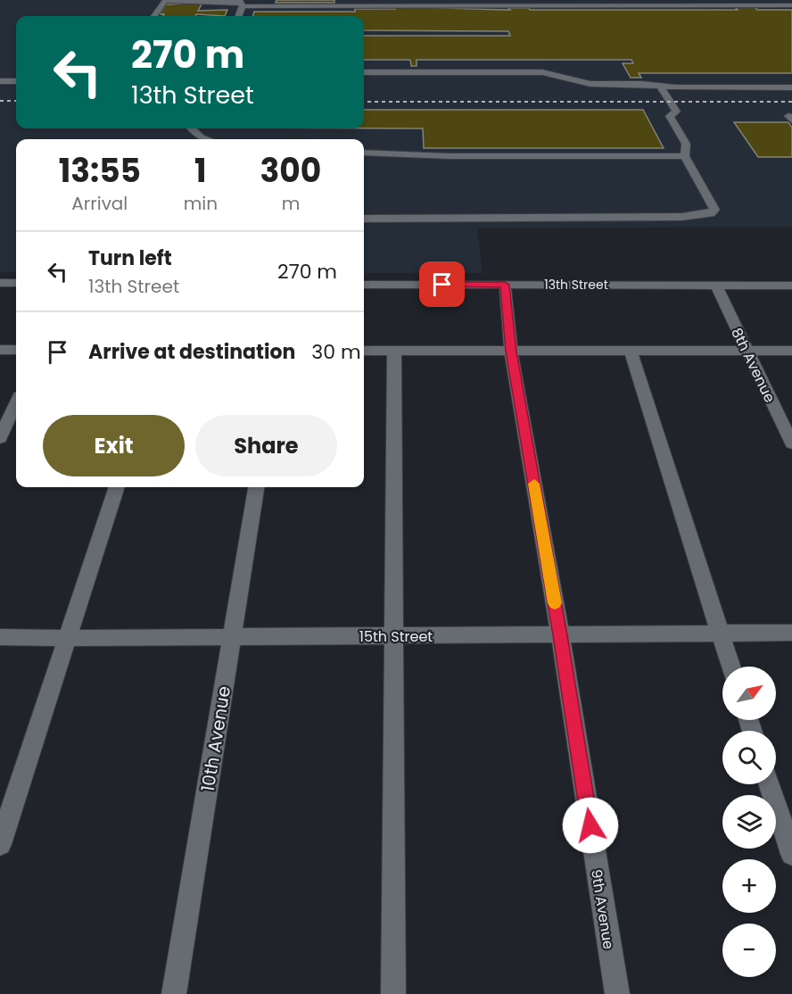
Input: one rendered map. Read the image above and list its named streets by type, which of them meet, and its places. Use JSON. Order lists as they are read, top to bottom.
{
  "streets": {
    "street": [
      "13th Street",
      "8th Avenue",
      "15th Street",
      "10th Avenue",
      "9th Avenue"
    ]
  },
  "crossings": [
    ["13th Street", "8th Avenue"],
    ["13th Street", "9th Avenue"],
    ["15th Street", "10th Avenue"],
    ["15th Street", "9th Avenue"]
  ],
  "north": "top right",
  "page": {
    "turn": ["270 m", "13th Street"],
    "eta": [
      "13:55",
      "Arrival",
      "1",
      "min",
      "300",
      "m"
    ],
    "list": [
      {
        "name": "Turn left",
        "note": "13th Street",
        "value": "270 m"
      },
      {
        "name": "Arrive at destination",
        "value": "30 m"
      }
    ],
    "buttons": ["Exit", "Share"],
    "map_buttons": ["+", "−"]
  }
}
